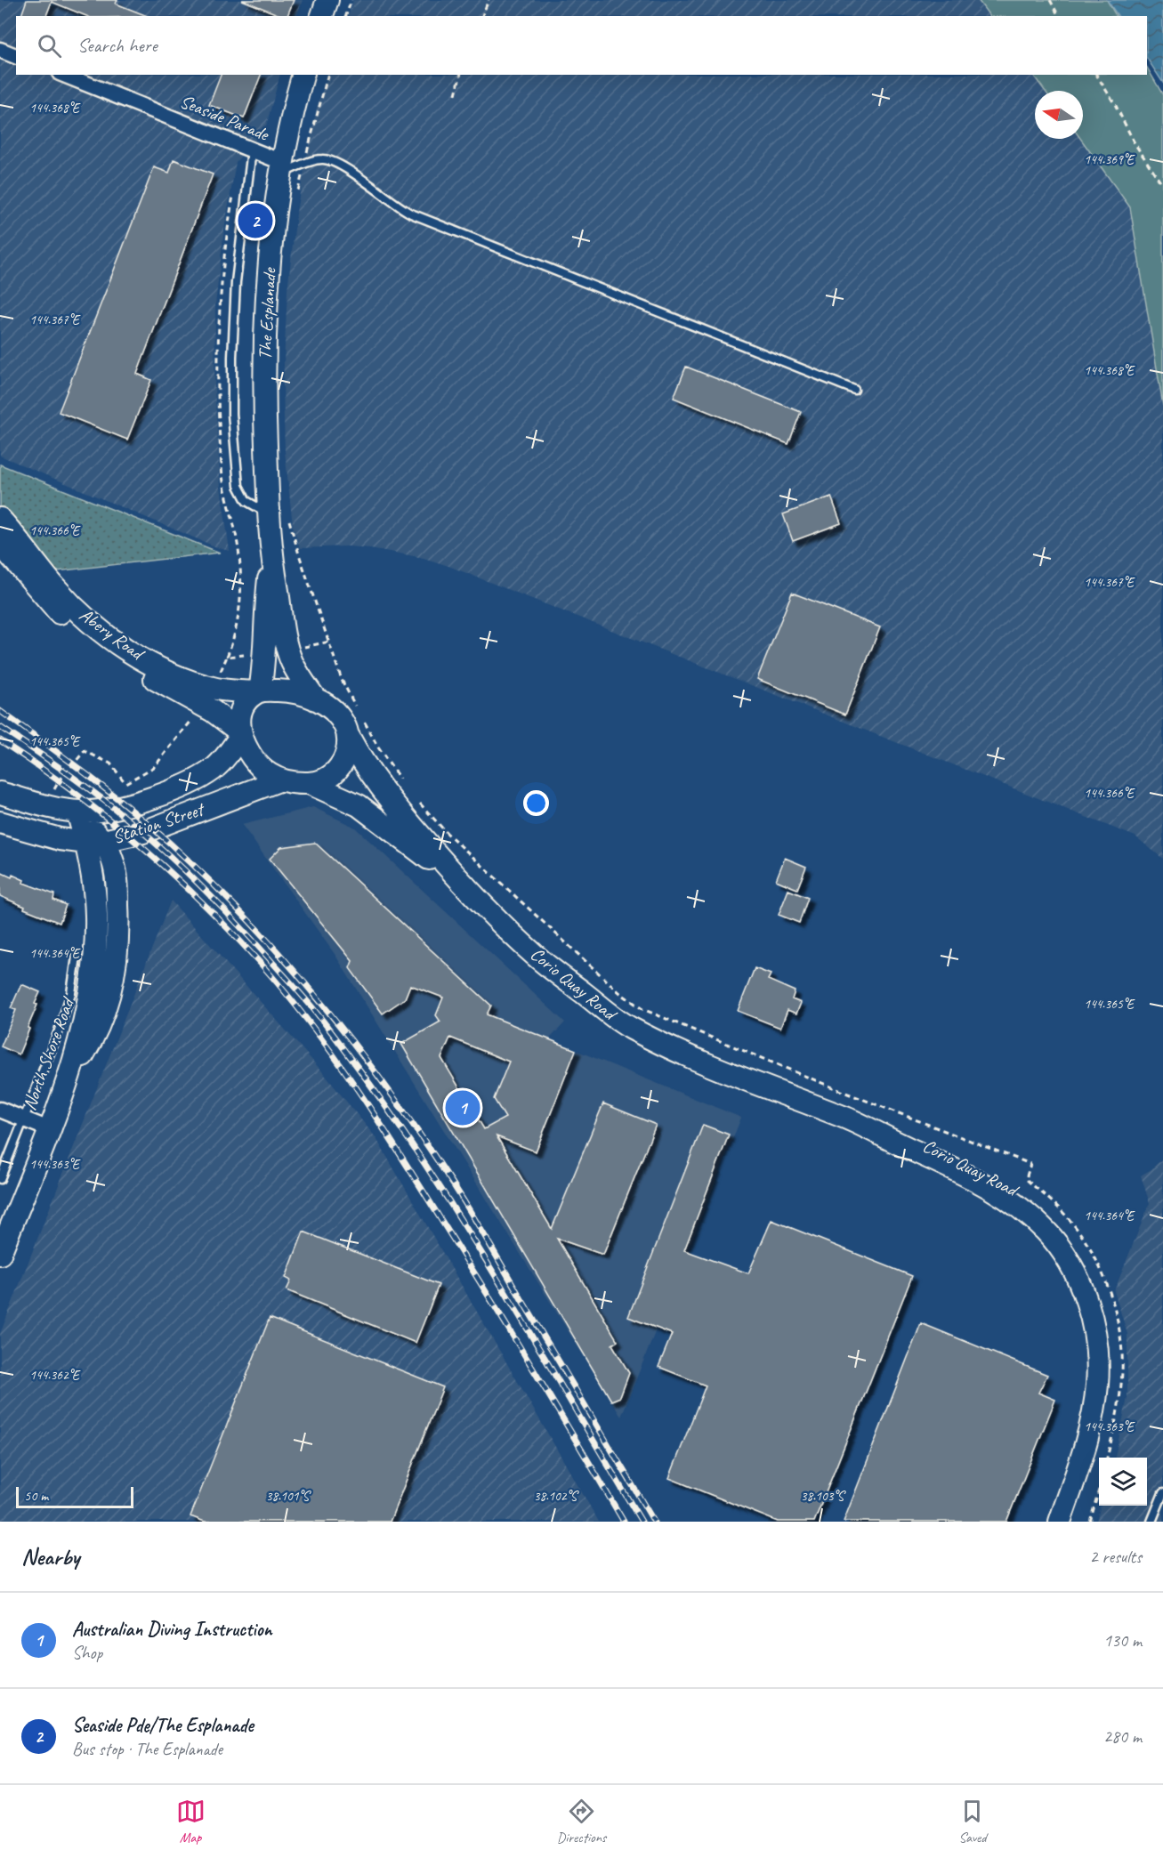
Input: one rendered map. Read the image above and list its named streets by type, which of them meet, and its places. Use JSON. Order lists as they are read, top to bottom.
{
  "streets": {
    "main road": [
      "The Esplanade",
      "Abery Road",
      "Station Street",
      "Corio Quay Road",
      "North Shore Road"
    ],
    "street": ["Seaside Parade"]
  },
  "crossings": [
    ["Seaside Parade", "The Esplanade"],
    ["The Esplanade", "Abery Road"],
    ["The Esplanade", "Station Street"],
    ["The Esplanade", "Corio Quay Road"],
    ["Abery Road", "Station Street"],
    ["Abery Road", "Corio Quay Road"],
    ["Station Street", "Corio Quay Road"],
    ["Station Street", "North Shore Road"]
  ],
  "scale_bar": "50 m",
  "north": "left",
  "page": {
    "search": "Search here",
    "pins": ["2", "1"],
    "scale": "50 m",
    "heading": ["Nearby", "2 results"],
    "list": [
      {
        "mark": "1",
        "name": "Australian Diving Instruction",
        "note": "Shop",
        "value": "130 m"
      },
      {
        "mark": "2",
        "name": "Seaside Pde/The Esplanade",
        "note": "Bus stop · The Esplanade",
        "value": "280 m"
      }
    ],
    "nav": ["Map", "Directions", "Saved"]
  },
  "coordinates": [
    "144.368°E",
    "144.369°E",
    "144.367°E",
    "144.366°E",
    "144.365°E",
    "144.364°E",
    "144.363°E",
    "144.362°E",
    "38.101°S",
    "38.102°S",
    "38.103°S"
  ]
}
